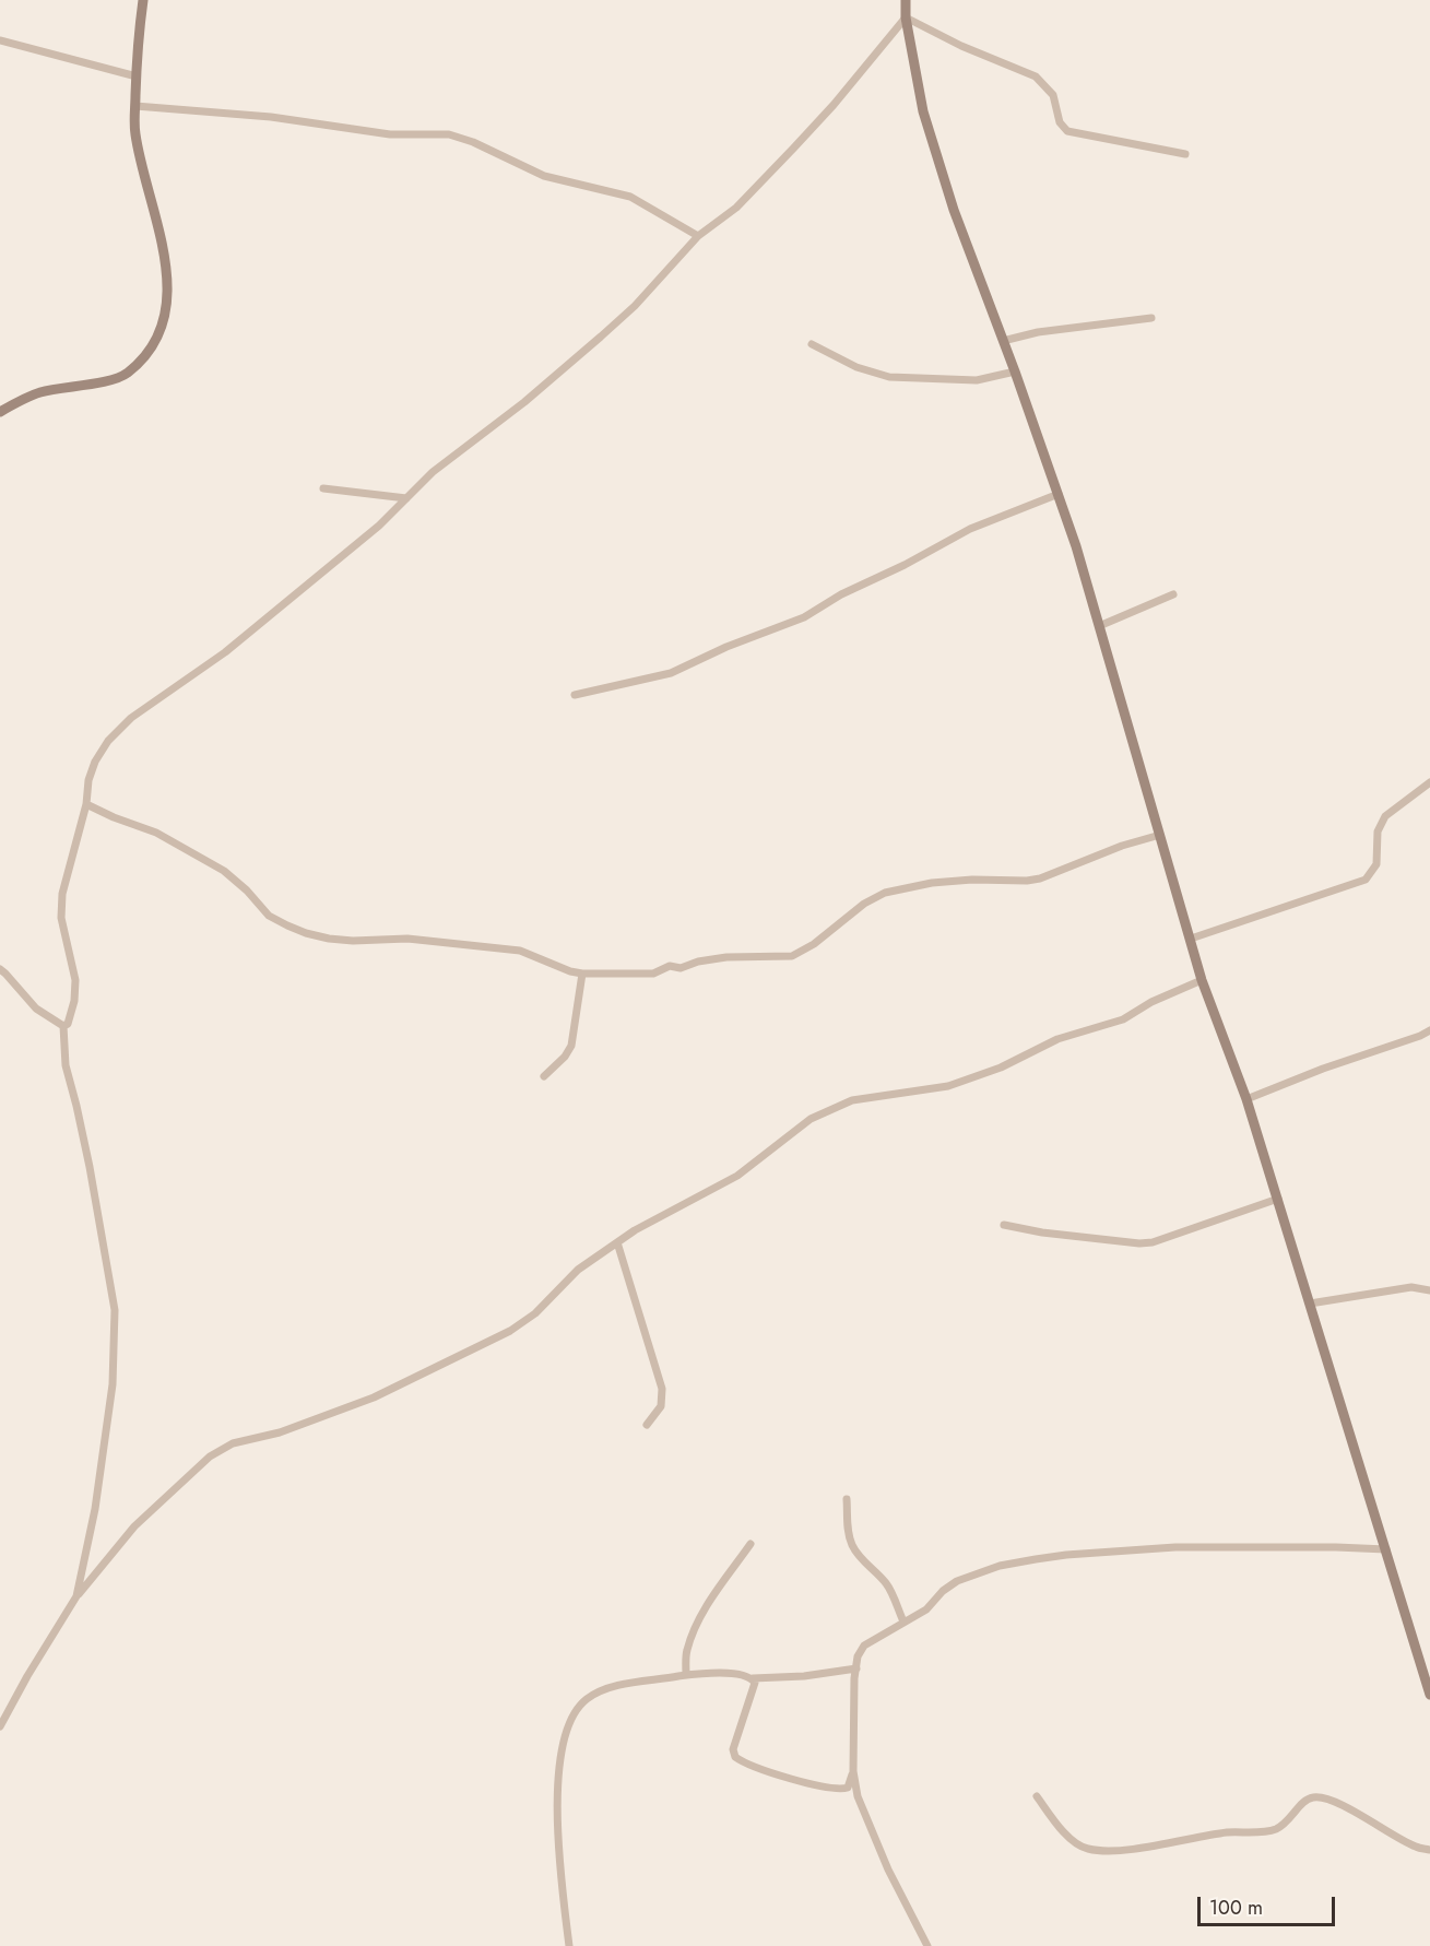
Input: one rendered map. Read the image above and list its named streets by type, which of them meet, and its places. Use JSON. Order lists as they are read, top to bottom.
{
  "scale_bar": "100 m"
}
